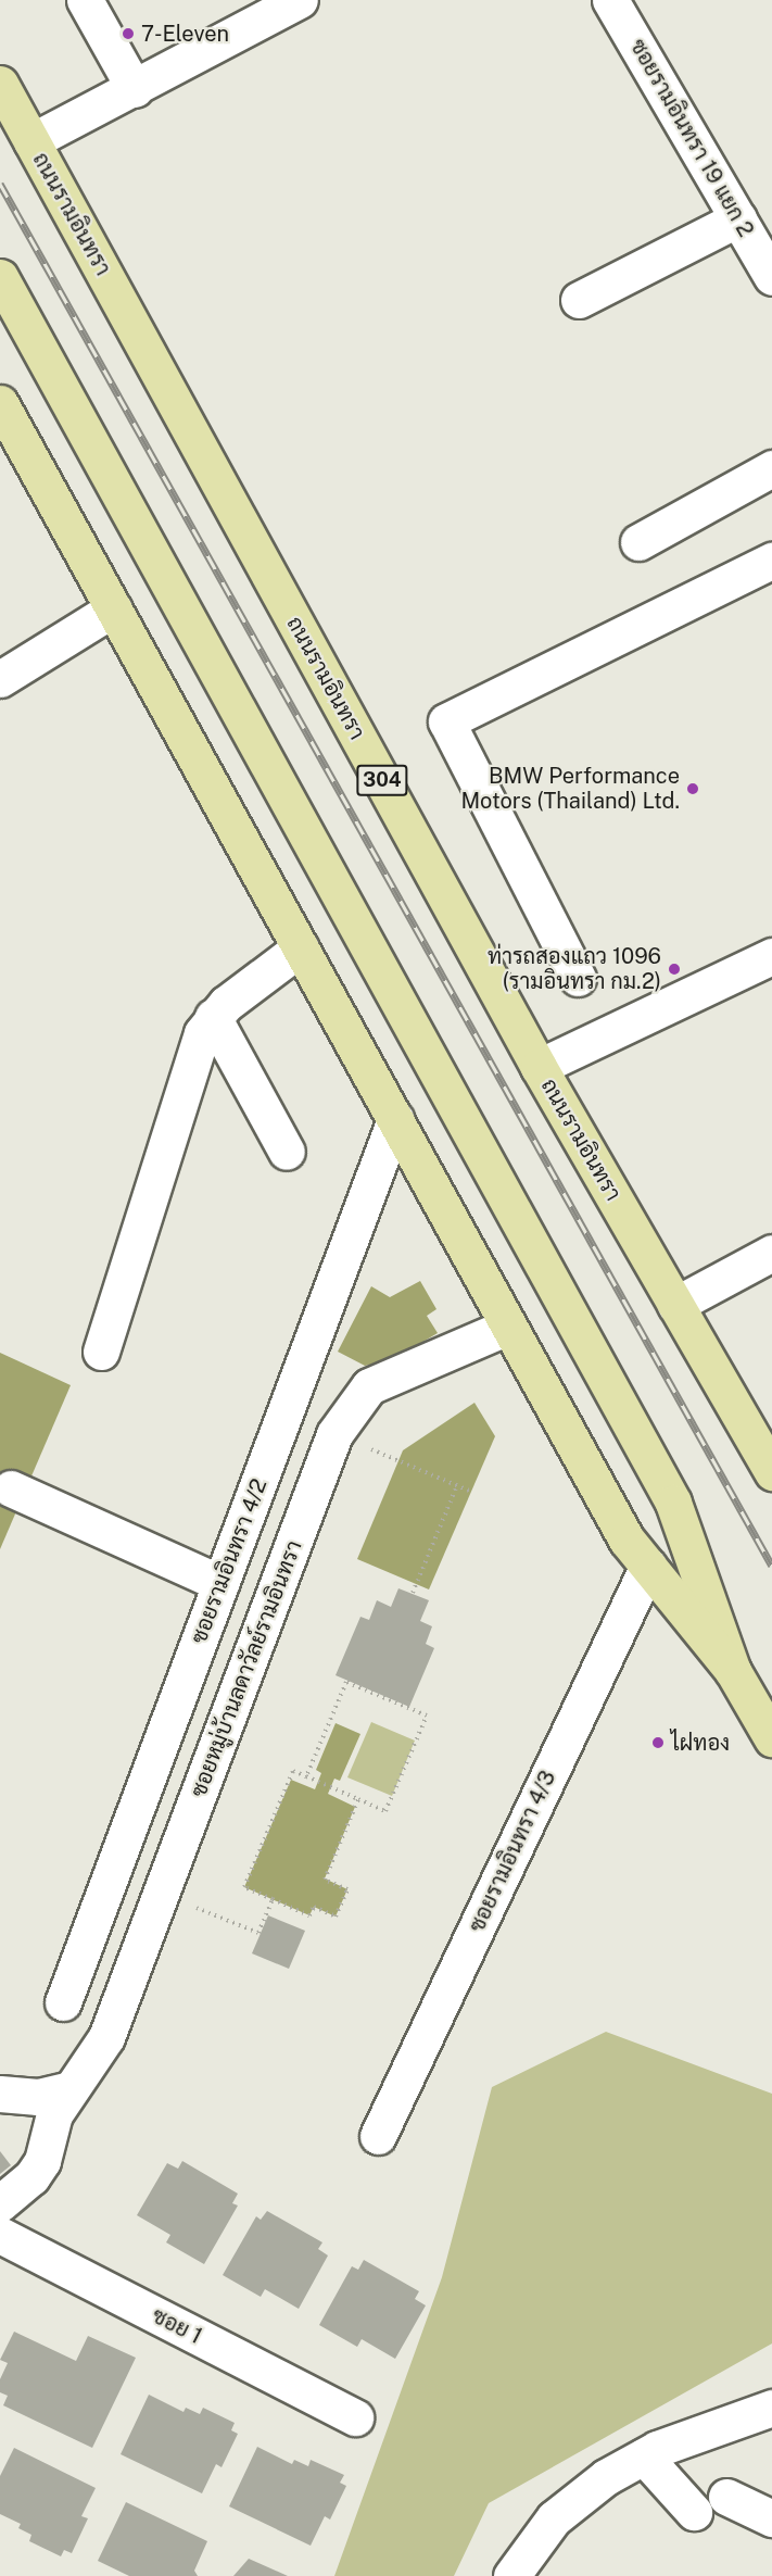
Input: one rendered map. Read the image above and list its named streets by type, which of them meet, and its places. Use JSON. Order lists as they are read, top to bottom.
{
  "streets": {
    "main road": ["ถนนรามอินทรา", "304"],
    "street": [
      "ซอยรามอินทรา 19 แยก 2",
      "ซอยรามอินทรา 4/2",
      "ซอยหมู่บ้านลดาวัลย์รามอินทรา",
      "ซอยรามอินทรา 4/3",
      "ซอย 1"
    ]
  },
  "places": [
    "7-Eleven",
    "BMW Performance Motors (Thailand) Ltd.",
    "ท่ารถสองแถว 1096 (รามอินทรา กม.2)",
    "ไฝทอง"
  ]
}
